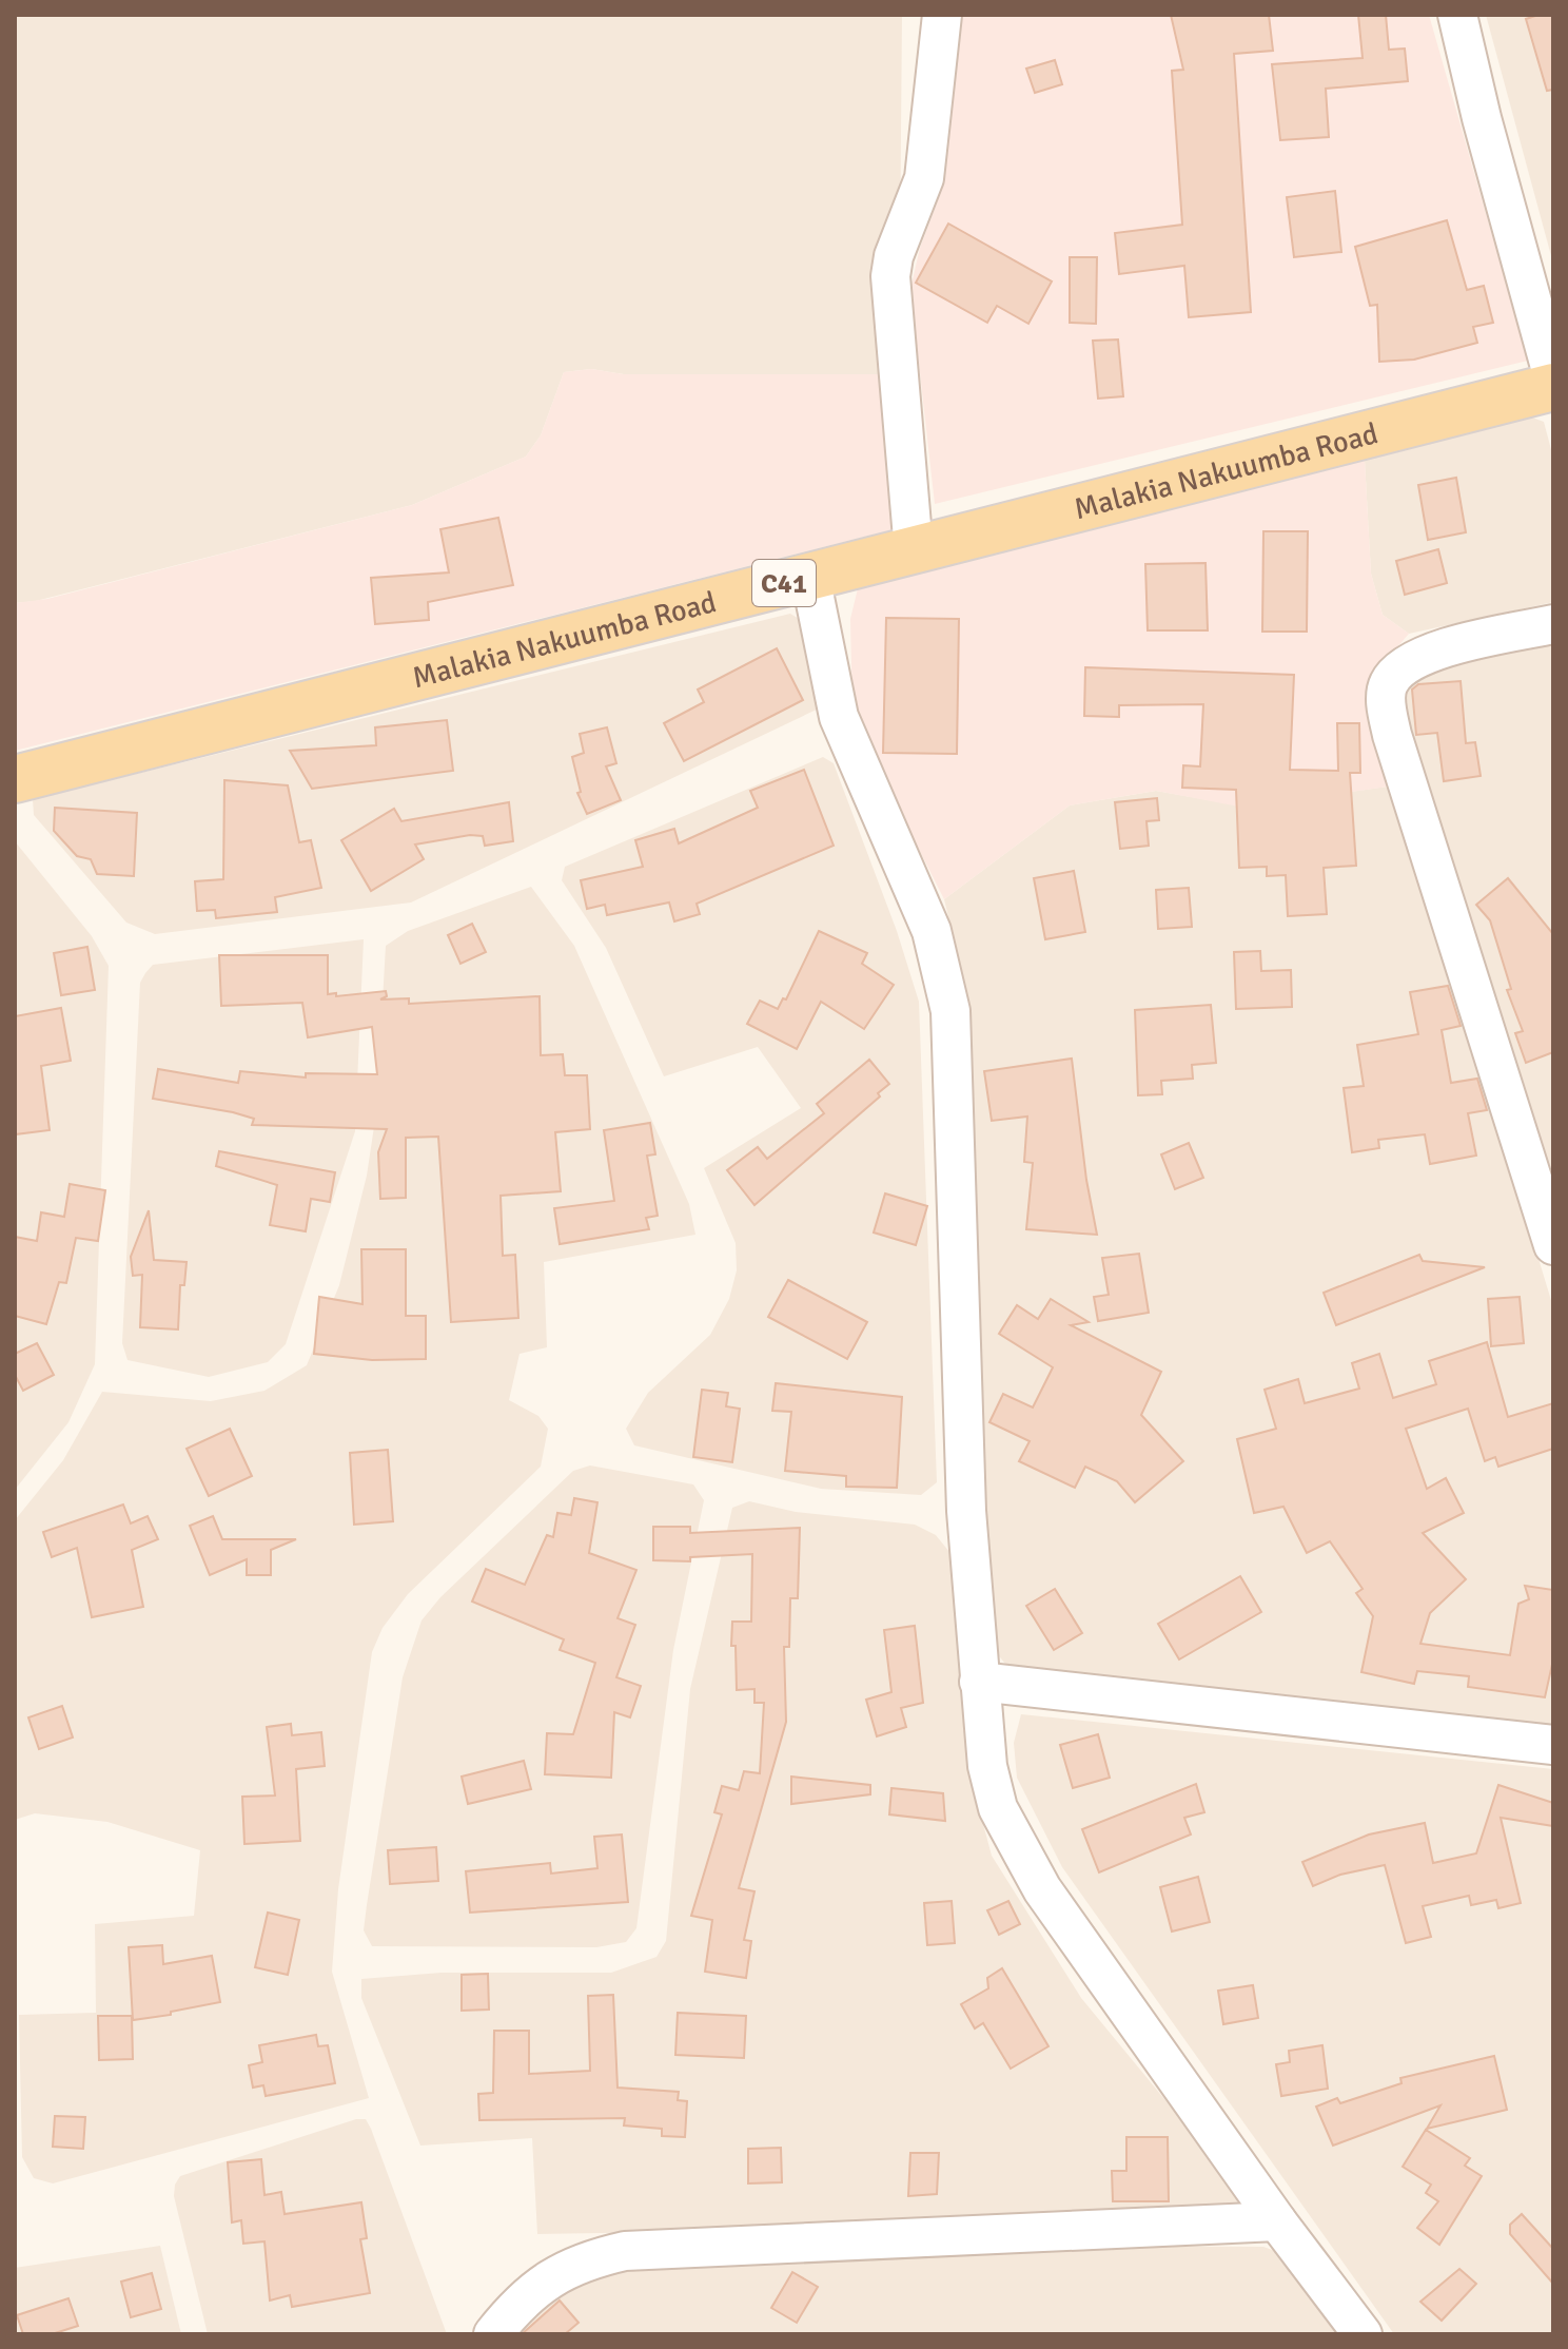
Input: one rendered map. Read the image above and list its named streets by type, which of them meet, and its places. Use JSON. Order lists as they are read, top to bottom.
{
  "streets": {
    "main road": ["Malakia Nakuumba Road", "C41"]
  }
}
